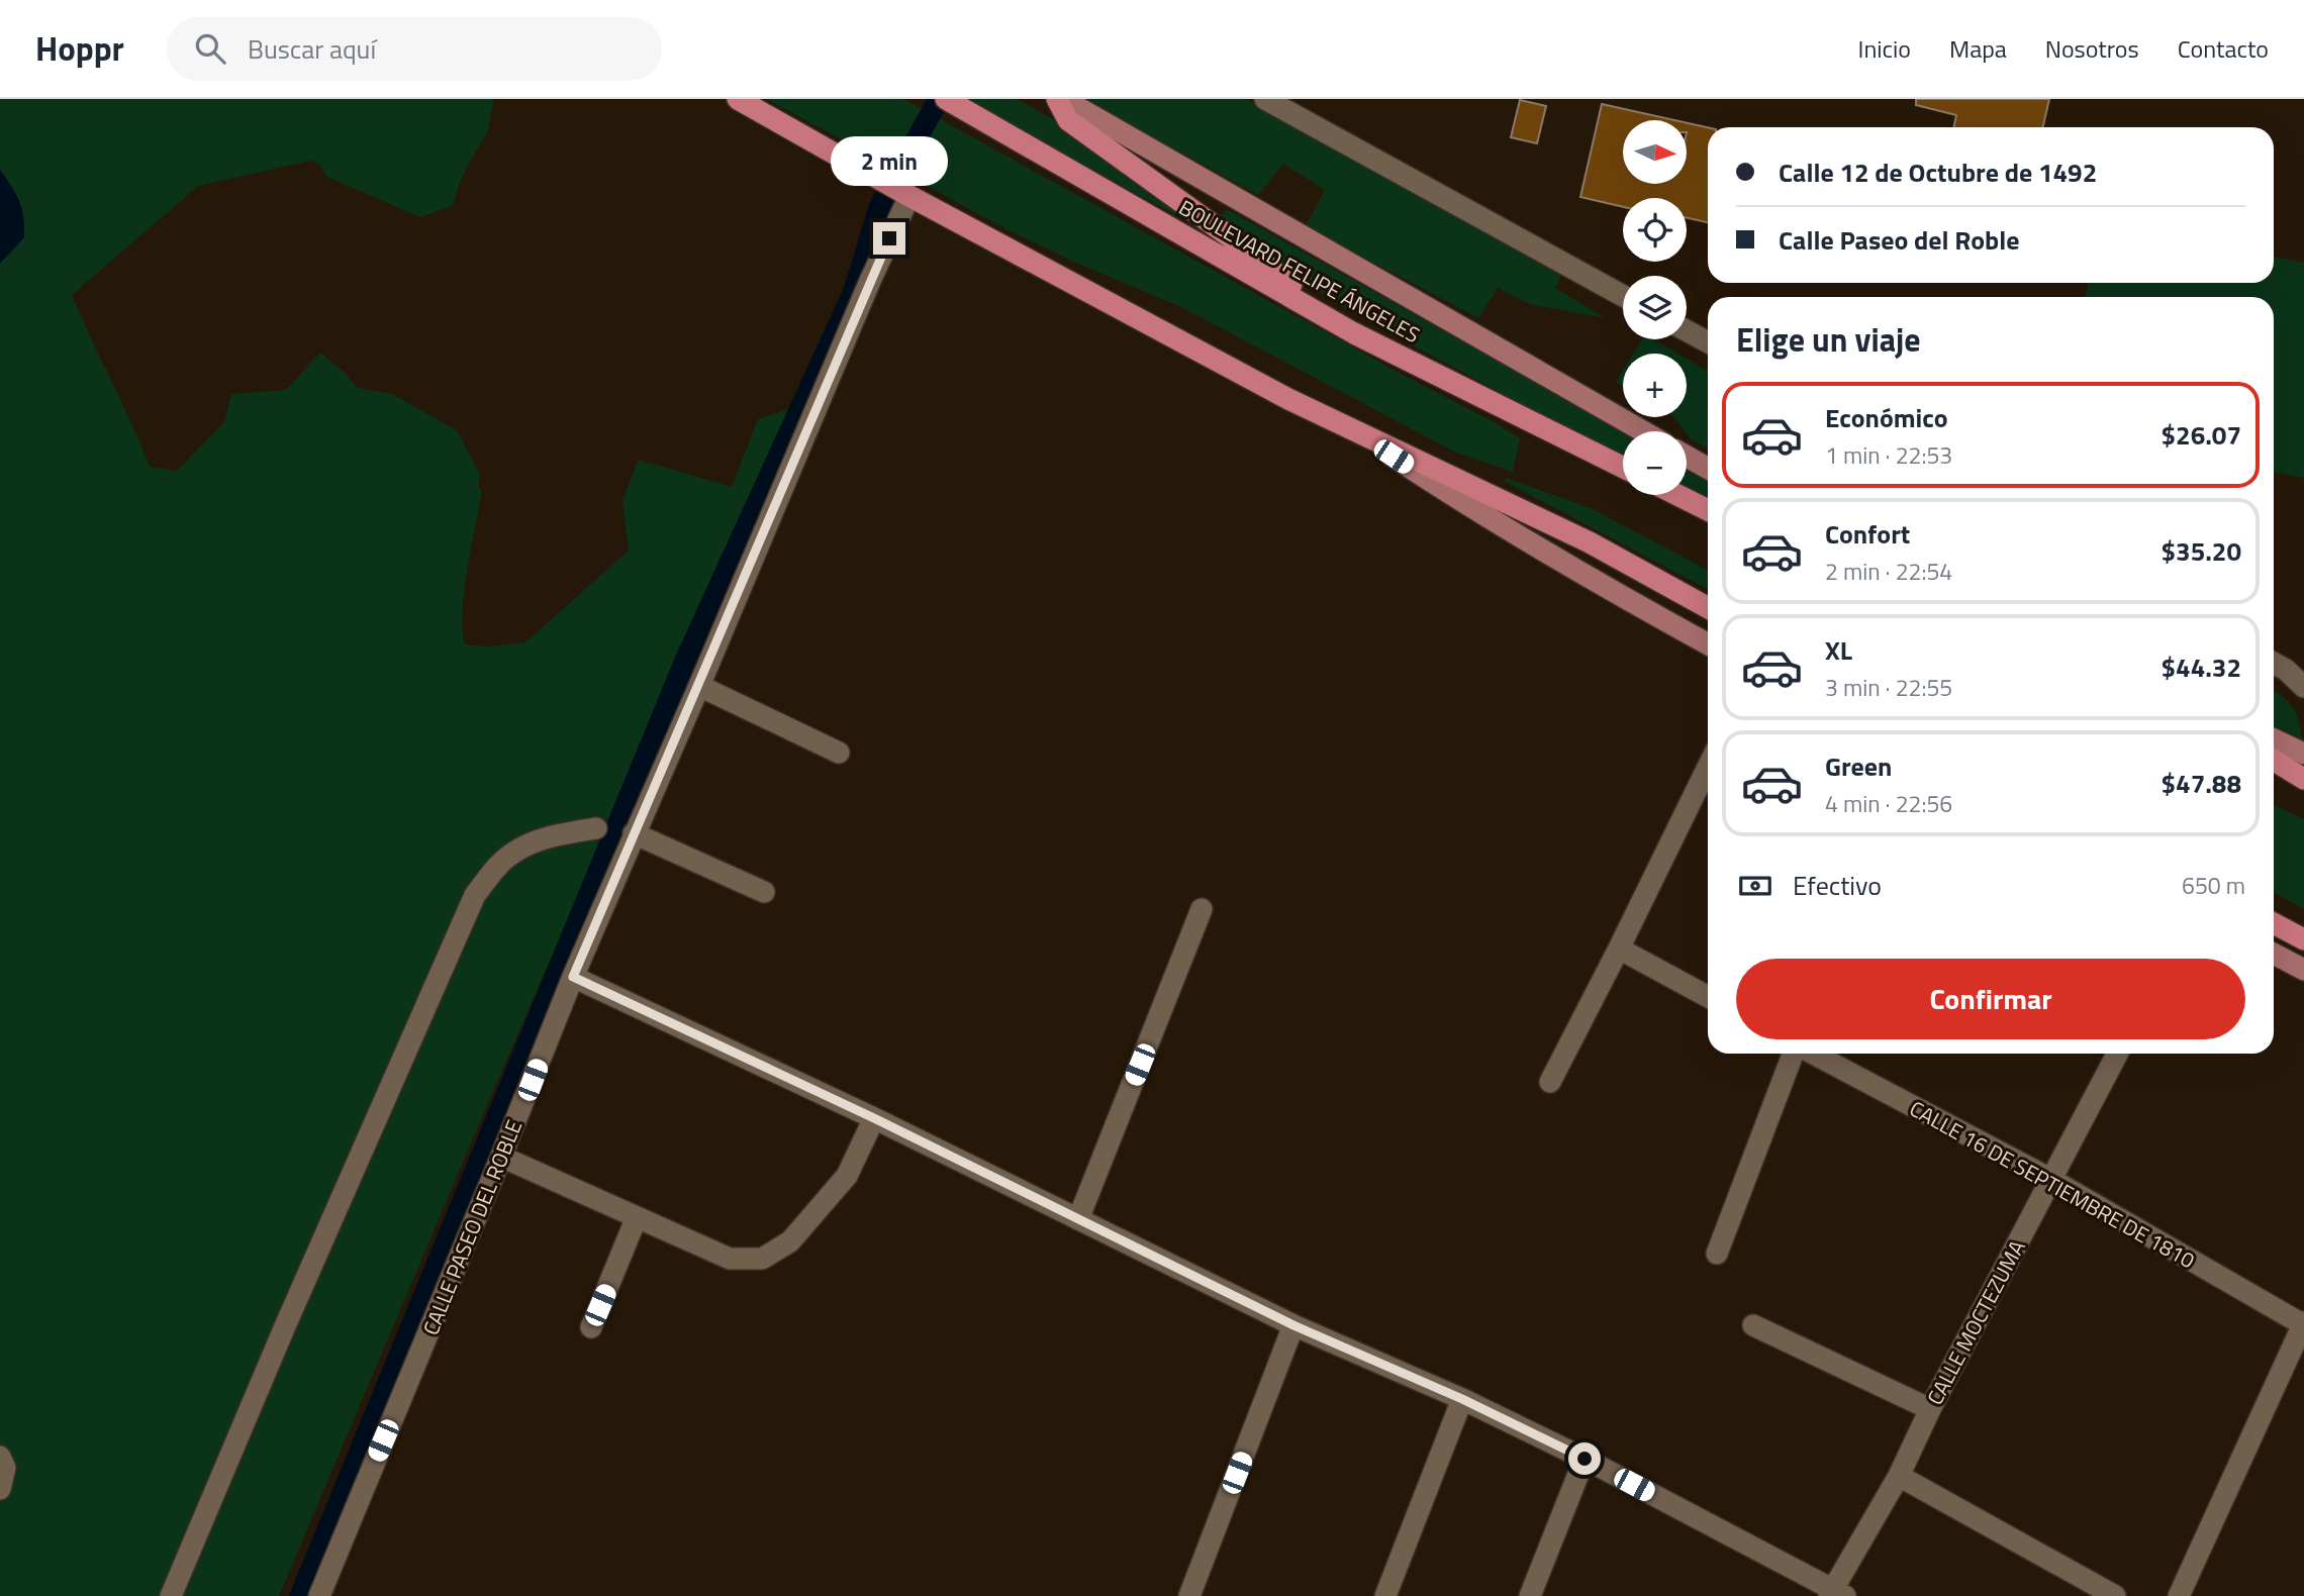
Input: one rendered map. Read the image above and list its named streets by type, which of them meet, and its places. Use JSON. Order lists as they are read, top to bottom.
{
  "streets": {
    "highway": ["BOULEVARD FELIPE ÁNGELES"],
    "street": ["CALLE 16 DE SEPTIEMBRE DE 1810", "CALLE PASEO DEL ROBLE", "CALLE MOCTEZUMA"]
  },
  "crossings": [
    ["CALLE 16 DE SEPTIEMBRE DE 1810", "CALLE MOCTEZUMA"]
  ],
  "north": "right",
  "page": {
    "header": "Hoppr",
    "search": "Buscar aquí",
    "nav": [
      "Inicio",
      "Mapa",
      "Nosotros",
      "Contacto"
    ],
    "map_buttons": ["+", "−"],
    "banner": ["Calle 12 de Octubre de 1492", "Calle Paseo del Roble"],
    "bubble": "2 min",
    "heading": "Elige un viaje",
    "list": [
      {
        "name": "Económico",
        "note": "1 min · 22:53",
        "value": "$26.07"
      },
      {
        "name": "Confort",
        "note": "2 min · 22:54",
        "value": "$35.20"
      },
      {
        "name": "XL",
        "note": "3 min · 22:55",
        "value": "$44.32"
      },
      {
        "name": "Green",
        "note": "4 min · 22:56",
        "value": "$47.88"
      }
    ],
    "pay": ["Efectivo", "650 m"],
    "buttons": "Confirmar"
  }
}
